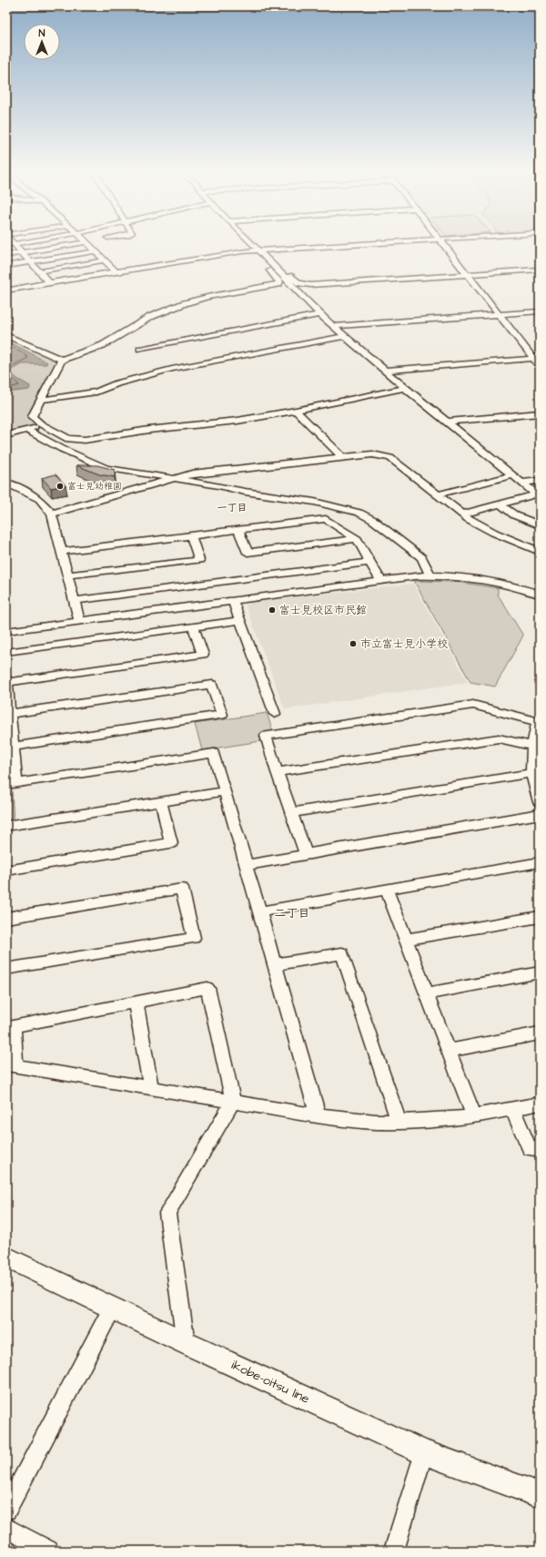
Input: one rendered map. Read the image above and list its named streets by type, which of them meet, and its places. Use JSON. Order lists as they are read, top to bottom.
{
  "streets": {
    "main road": ["ikobe-oitsu line"]
  },
  "districts": ["一丁目", "二丁目"],
  "places": ["富士見幼稚園", "富士見校区市民館", "市立富士見小学校"],
  "north": "top"
}
